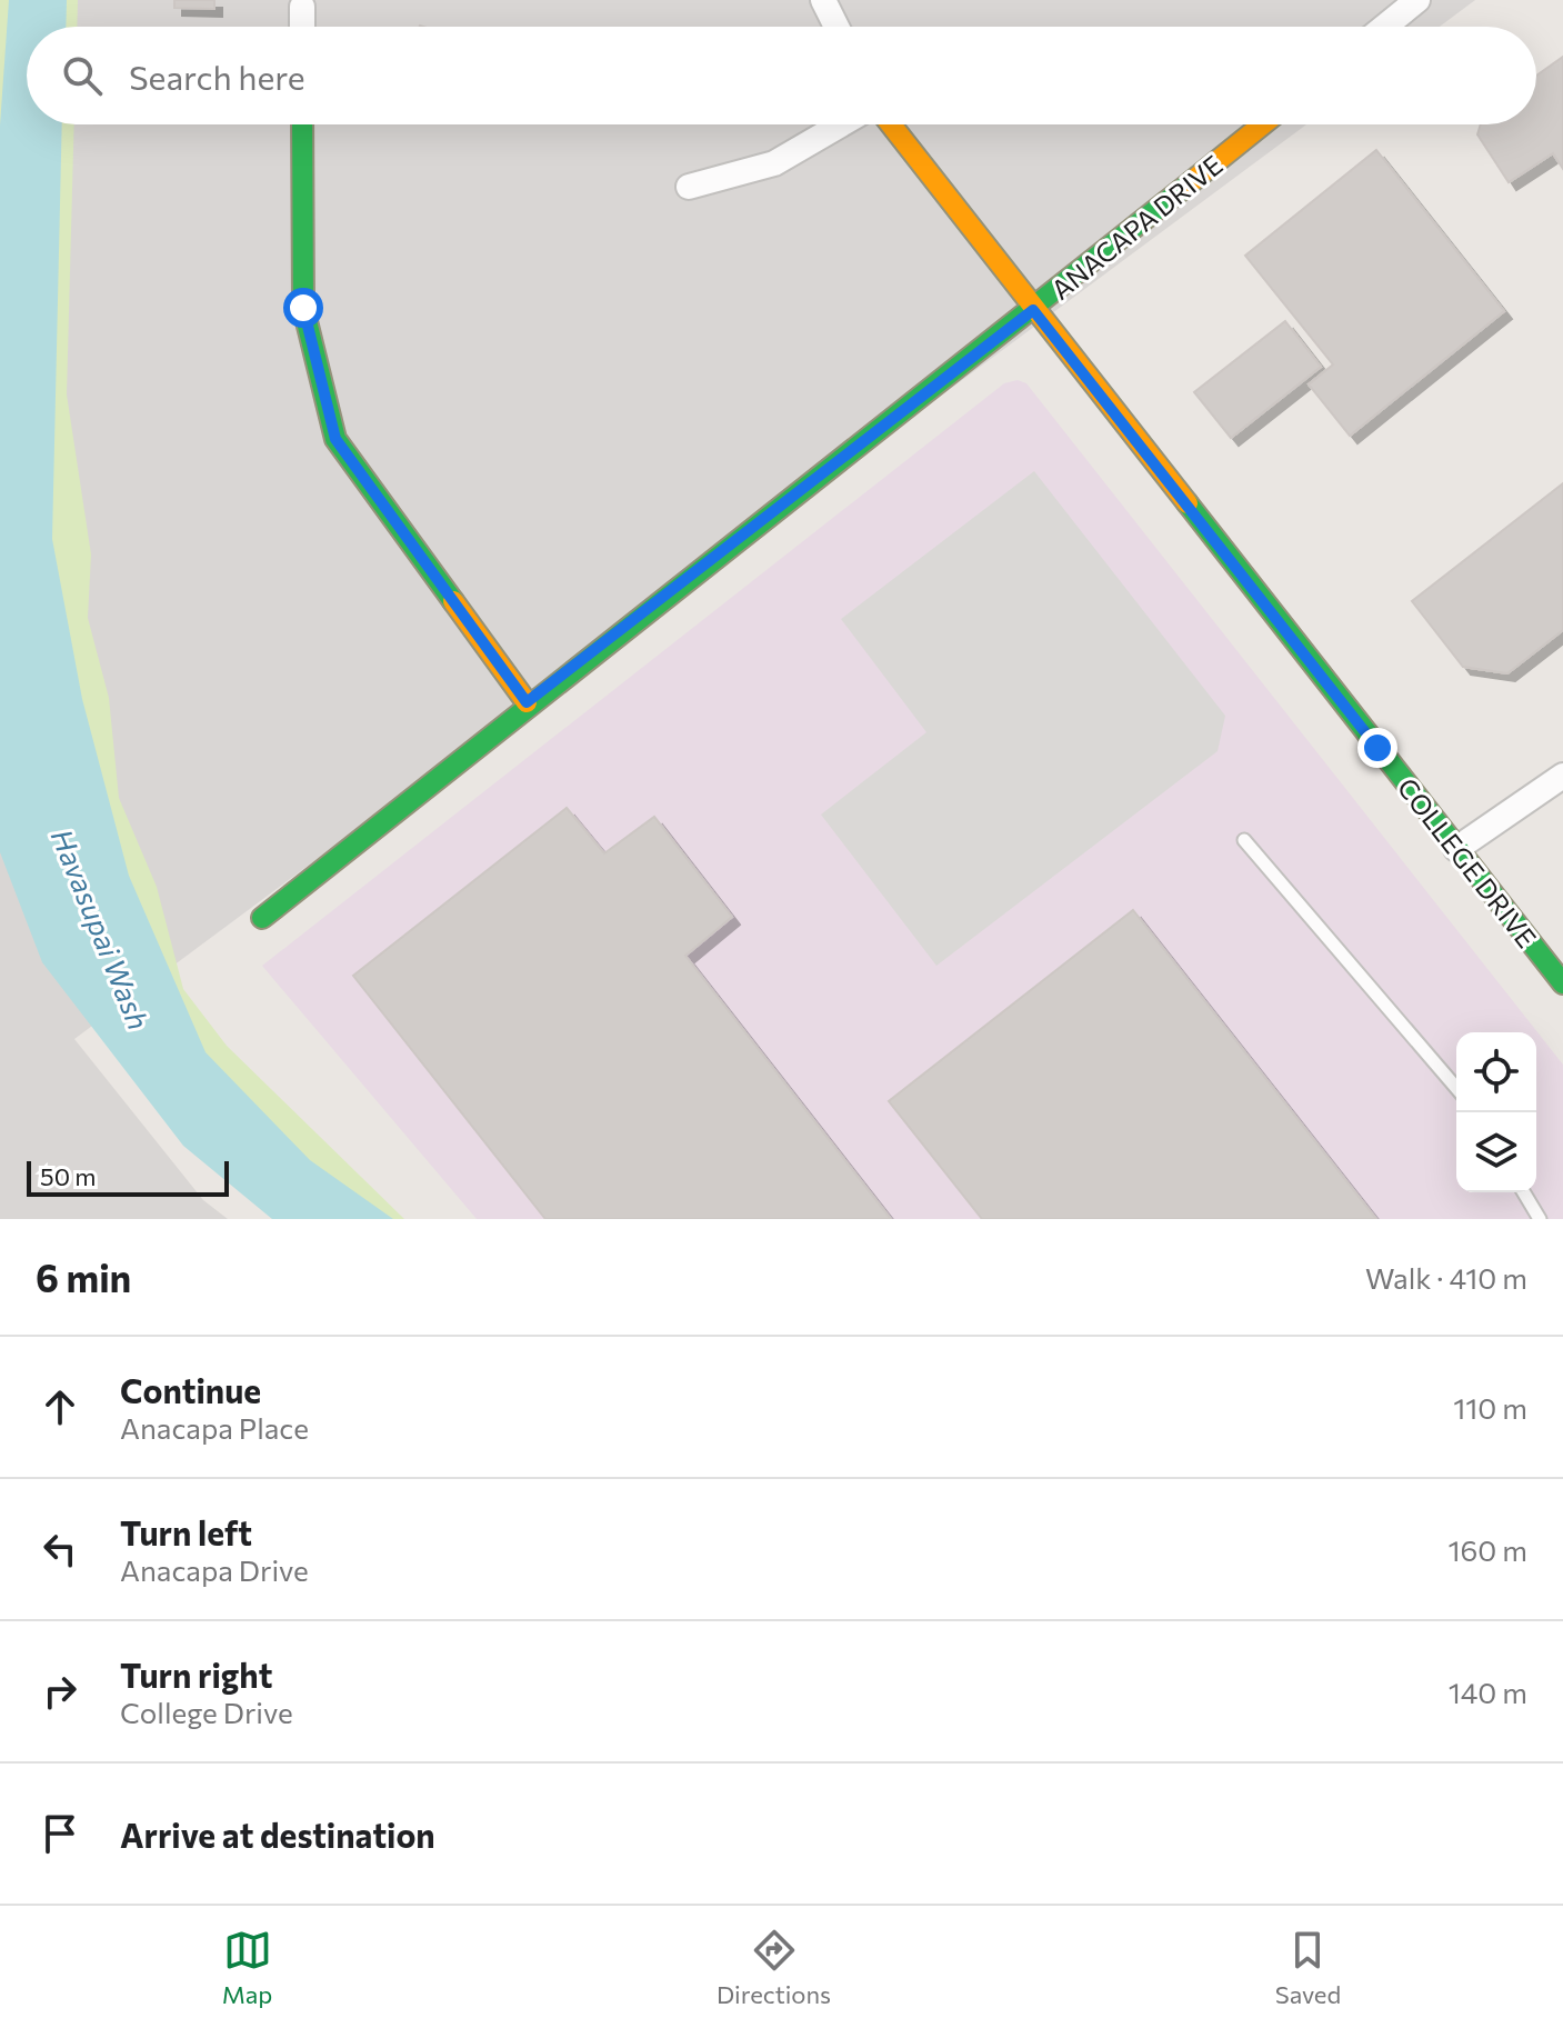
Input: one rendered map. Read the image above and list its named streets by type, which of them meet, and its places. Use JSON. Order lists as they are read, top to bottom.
{
  "streets": {
    "street": ["ANACAPA DRIVE", "COLLEGE DRIVE"]
  },
  "crossings": [
    ["ANACAPA DRIVE", "COLLEGE DRIVE"]
  ],
  "water": ["Havasupai Wash"],
  "scale_bar": "50 m",
  "page": {
    "search": "Search here",
    "scale": "50 m",
    "heading": ["6 min", "Walk · 410 m"],
    "list": [
      ["Continue", "Anacapa Place", "110 m"],
      ["Turn left", "Anacapa Drive", "160 m"],
      ["Turn right", "College Drive", "140 m"],
      "Arrive at destination"
    ],
    "nav": ["Map", "Directions", "Saved"]
  }
}
